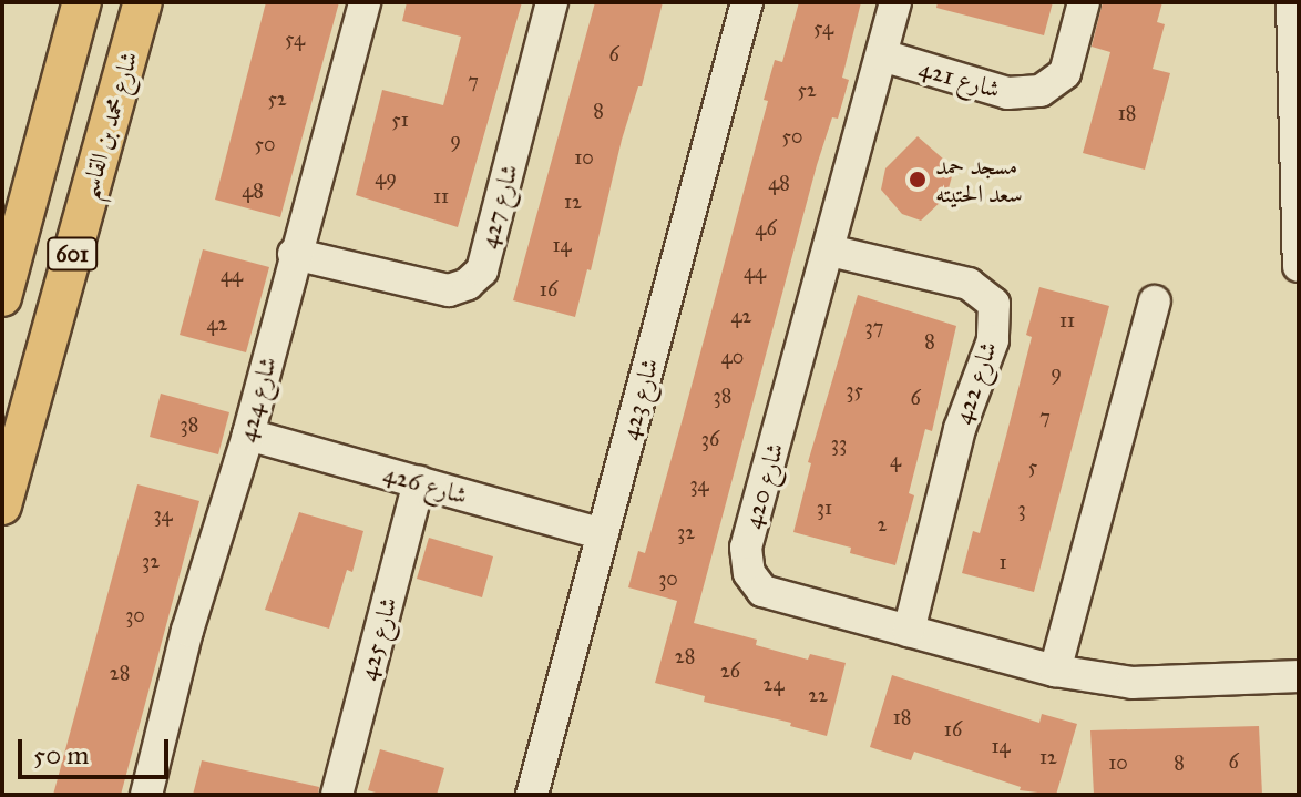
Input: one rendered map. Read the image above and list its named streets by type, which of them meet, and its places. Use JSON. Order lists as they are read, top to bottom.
{
  "streets": {
    "main road": ["شارع محمد بن القاسم", "601"],
    "street": [
      "شارع 421",
      "شارع 427",
      "شارع 422",
      "شارع 424",
      "شارع 423",
      "شارع 426",
      "شارع 420",
      "شارع 425"
    ]
  },
  "crossings": [
    ["شارع 421", "شارع 420"],
    ["شارع 427", "شارع 424"],
    ["شارع 422", "شارع 420"],
    ["شارع 424", "شارع 426"],
    ["شارع 423", "شارع 426"],
    ["شارع 426", "شارع 425"]
  ],
  "places": ["مسجد حمد سعد الحتيته"],
  "house_numbers": [
    "54",
    "54",
    "6",
    "7",
    "52",
    "52",
    "8",
    "18",
    "51",
    "50",
    "9",
    "50",
    "10",
    "49",
    "48",
    "48",
    "11",
    "12",
    "46",
    "14",
    "44",
    "44",
    "16",
    "42",
    "11",
    "42",
    "37",
    "8",
    "40",
    "9",
    "35",
    "38",
    "6",
    "7",
    "38",
    "36",
    "33",
    "4",
    "5",
    "34",
    "31",
    "3",
    "34",
    "2",
    "32",
    "32",
    "1",
    "30",
    "30",
    "28",
    "26",
    "28",
    "24",
    "22",
    "18",
    "16",
    "14",
    "12",
    "6",
    "10",
    "8"
  ],
  "scale_bar": "50 m"
}
